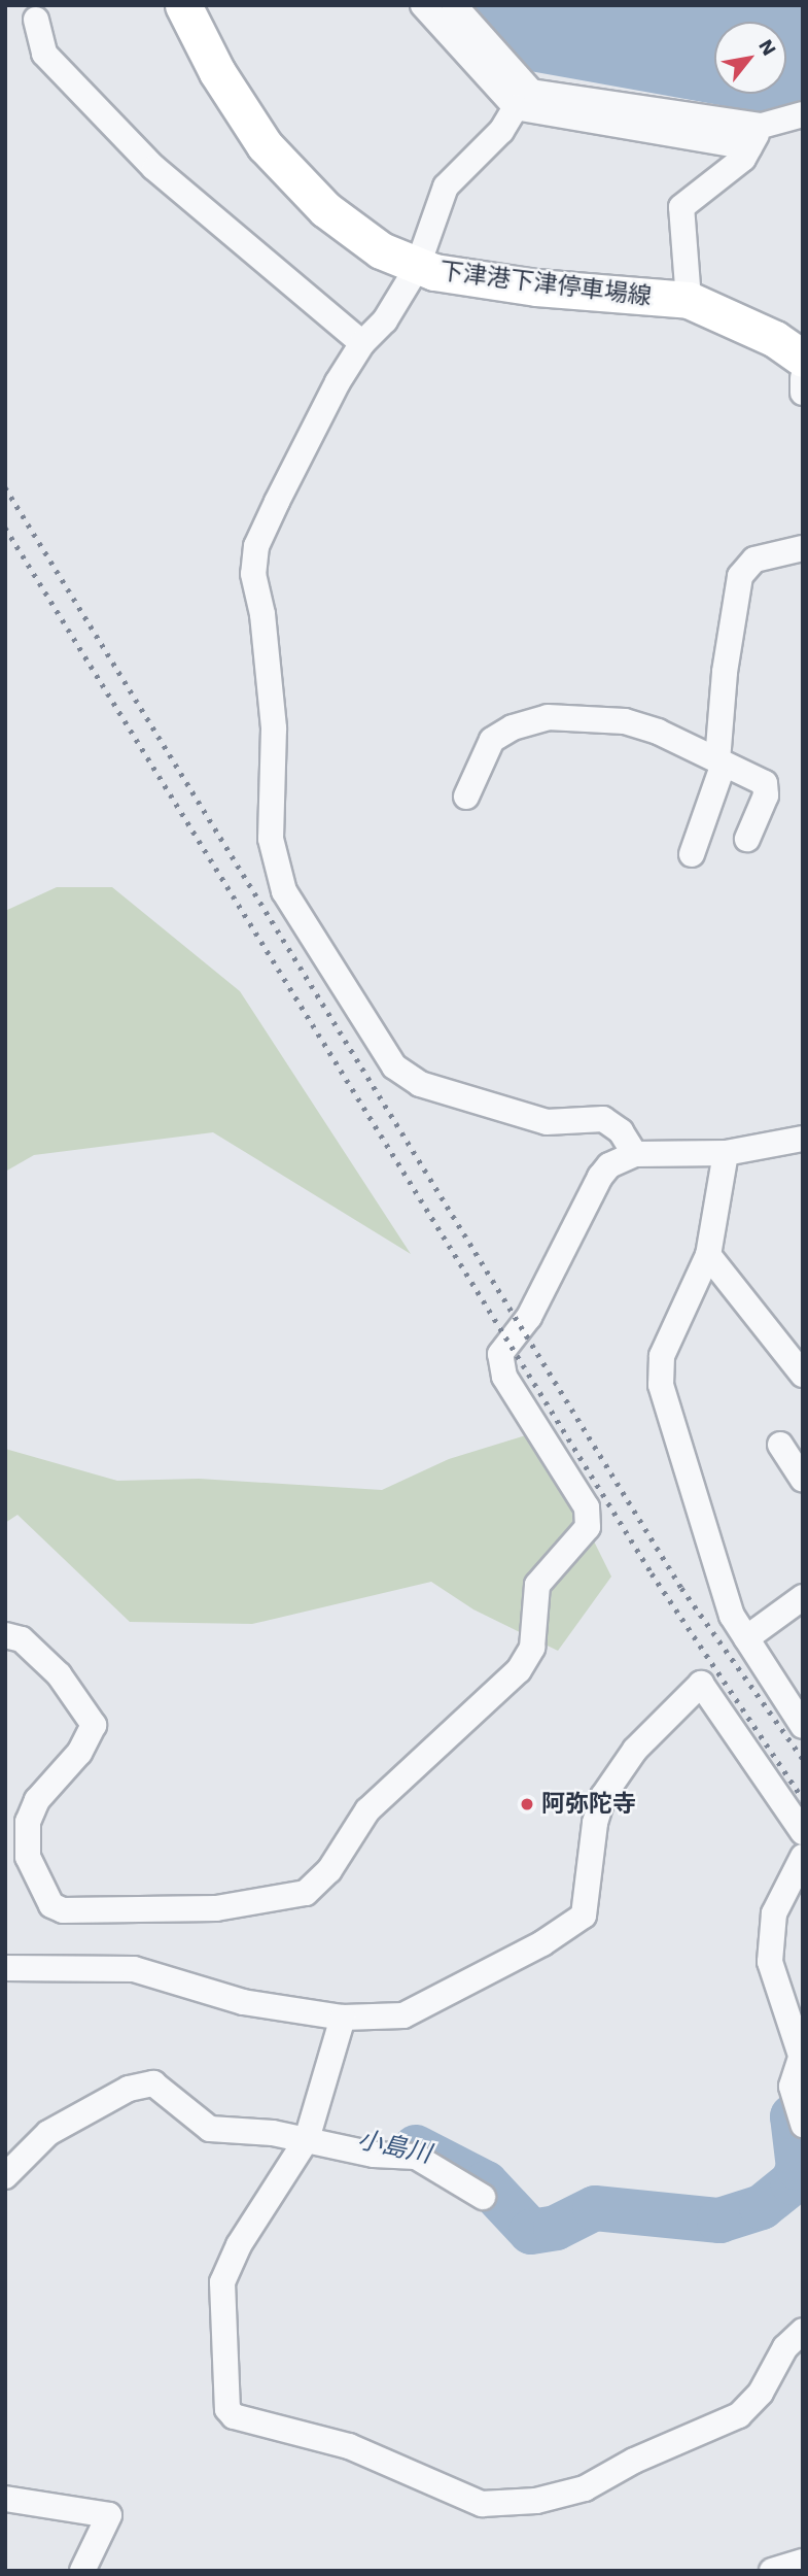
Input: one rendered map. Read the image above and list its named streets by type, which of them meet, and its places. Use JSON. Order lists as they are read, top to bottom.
{
  "streets": {
    "main road": ["下津港下津停車場線"]
  },
  "water": ["小島川"],
  "places": ["阿弥陀寺"],
  "north": "top right"
}
